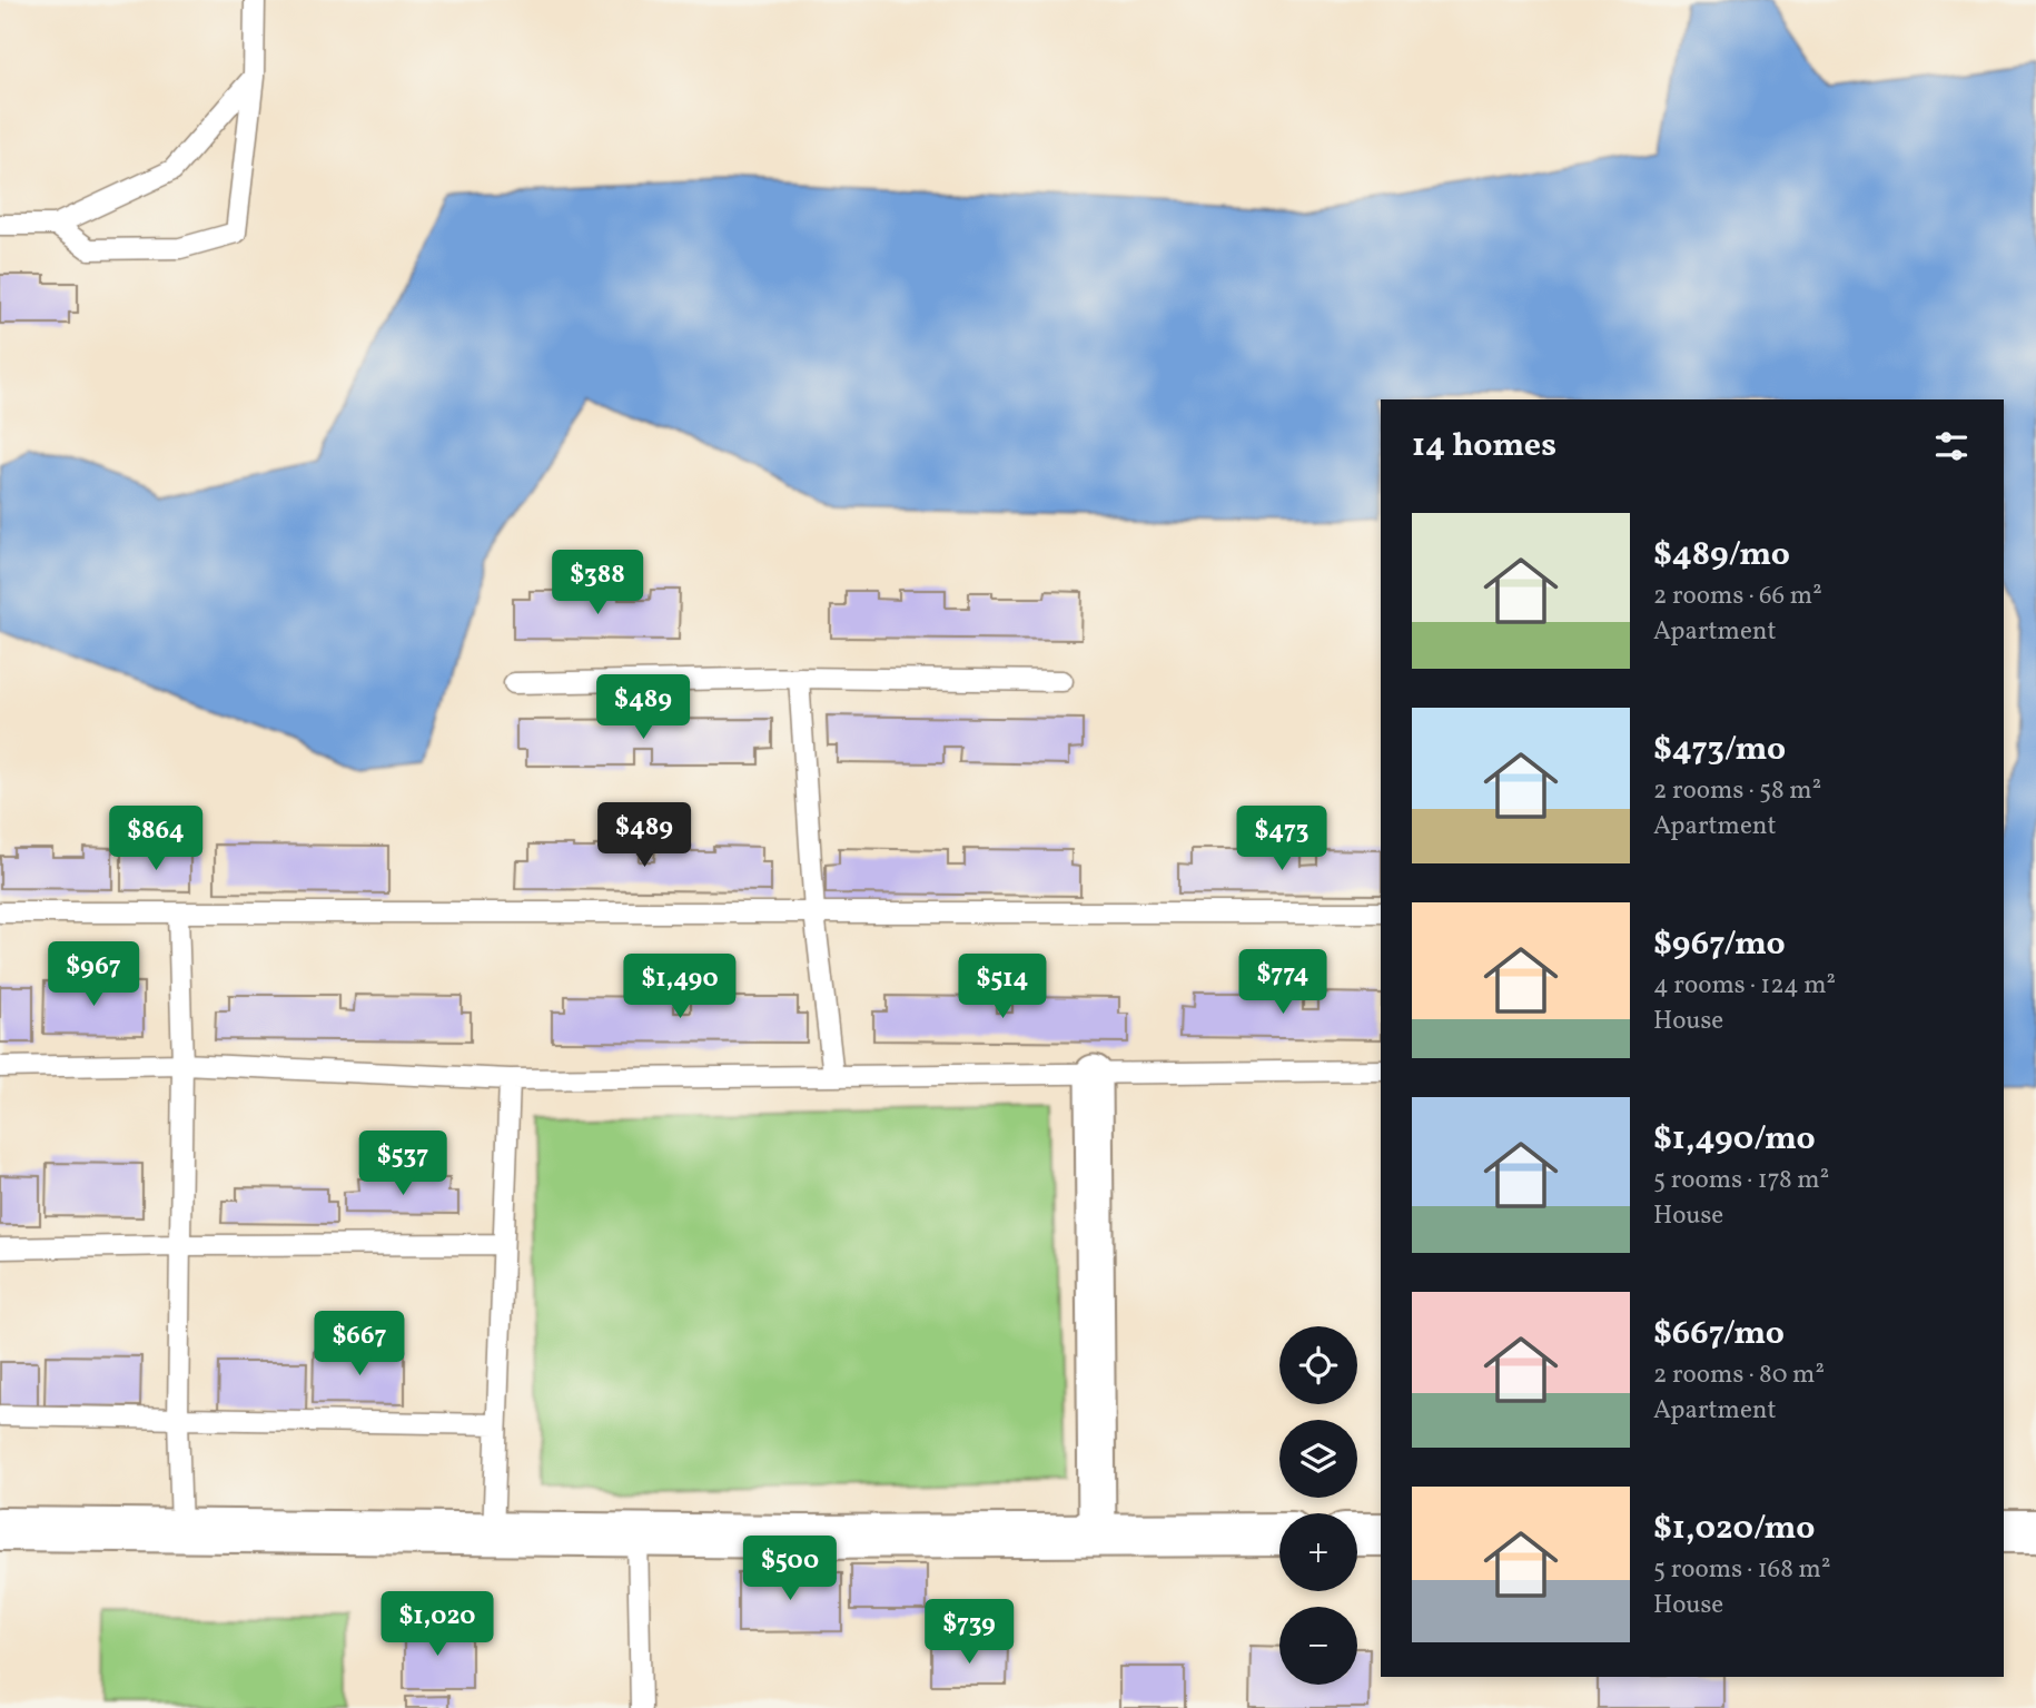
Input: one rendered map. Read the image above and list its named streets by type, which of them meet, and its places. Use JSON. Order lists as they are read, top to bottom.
{
  "page": {
    "heading": "14 homes",
    "list": [
      {
        "name": "$489/mo",
        "note": "2 rooms · 66 m² · Apartment"
      },
      {
        "name": "$473/mo",
        "note": "2 rooms · 58 m² · Apartment"
      },
      {
        "name": "$967/mo",
        "note": "4 rooms · 124 m² · House"
      },
      {
        "name": "$1,490/mo",
        "note": "5 rooms · 178 m² · House"
      },
      {
        "name": "$667/mo",
        "note": "2 rooms · 80 m² · Apartment"
      },
      {
        "name": "$1,020/mo",
        "note": "5 rooms · 168 m² · House"
      }
    ],
    "price": [
      "$388",
      "$489",
      "$489",
      "$864",
      "$473",
      "$967",
      "$774",
      "$1,490",
      "$514",
      "$537",
      "$667",
      "$500",
      "$1,020",
      "$739"
    ],
    "map_buttons": ["+", "−"]
  }
}
